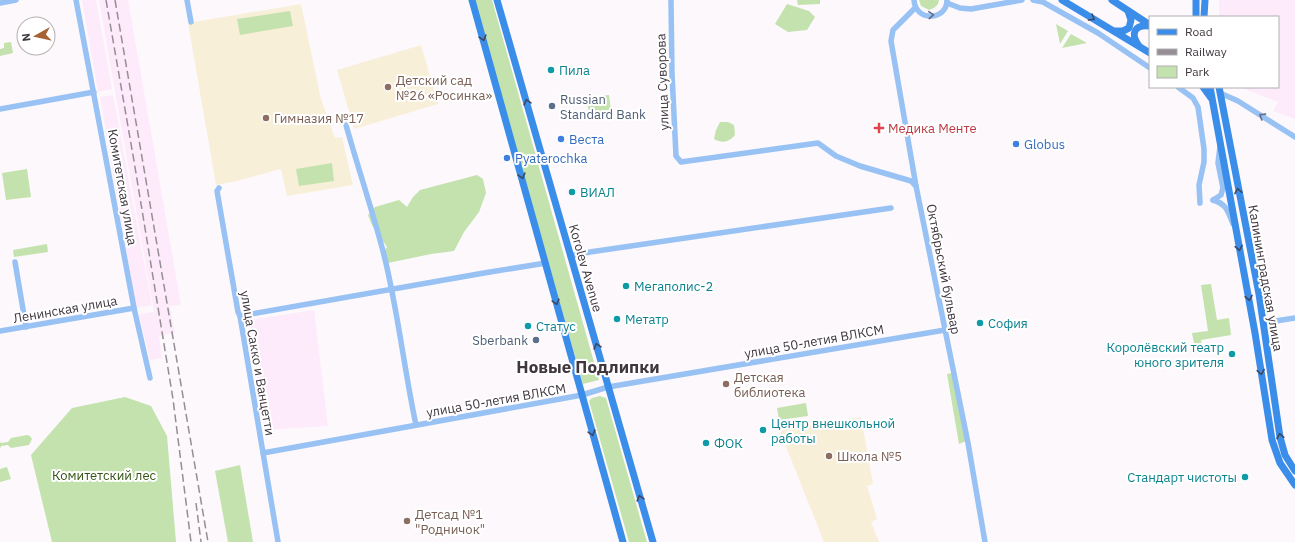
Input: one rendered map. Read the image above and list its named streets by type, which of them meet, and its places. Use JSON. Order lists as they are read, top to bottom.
{
  "streets": {
    "main road": ["Korolev Avenue", "Калининградская улица"],
    "street": [
      "улица Суворова",
      "Комитетская улица",
      "Октябрьский бульвар",
      "Ленинская улица",
      "улица 50-летия ВЛКСМ",
      "улица Сакко и Ванцетти"
    ]
  },
  "crossings": [
    ["улица Суворова", "Октябрьский бульвар"],
    ["Комитетская улица", "Ленинская улица"],
    ["Korolev Avenue", "улица 50-летия ВЛКСМ"],
    ["Октябрьский бульвар", "улица 50-летия ВЛКСМ"],
    ["улица 50-летия ВЛКСМ", "улица Сакко и Ванцетти"]
  ],
  "districts": ["Новые Подлипки"],
  "parks": ["Комитетский лес"],
  "places": {
    "other": [
      "Пила",
      "Детский сад №26 «Росинка»",
      "Russian Standard Bank",
      "Гимназия №17",
      "Веста",
      "Globus",
      "Pyaterochka",
      "ВИАЛ",
      "Мегаполис-2",
      "Метатр",
      "София",
      "Статус",
      "Sberbank",
      "Королёвский театр юного зрителя",
      "Детская библиотека",
      "Центр внешкольной работы",
      "ФОК",
      "Школа №5",
      "Стандарт чистоты",
      "Детсад №1 \"Родничок\""
    ],
    "health": ["Медика Менте"]
  },
  "legend": ["Road", "Railway", "Park"],
  "north": "left"
}
